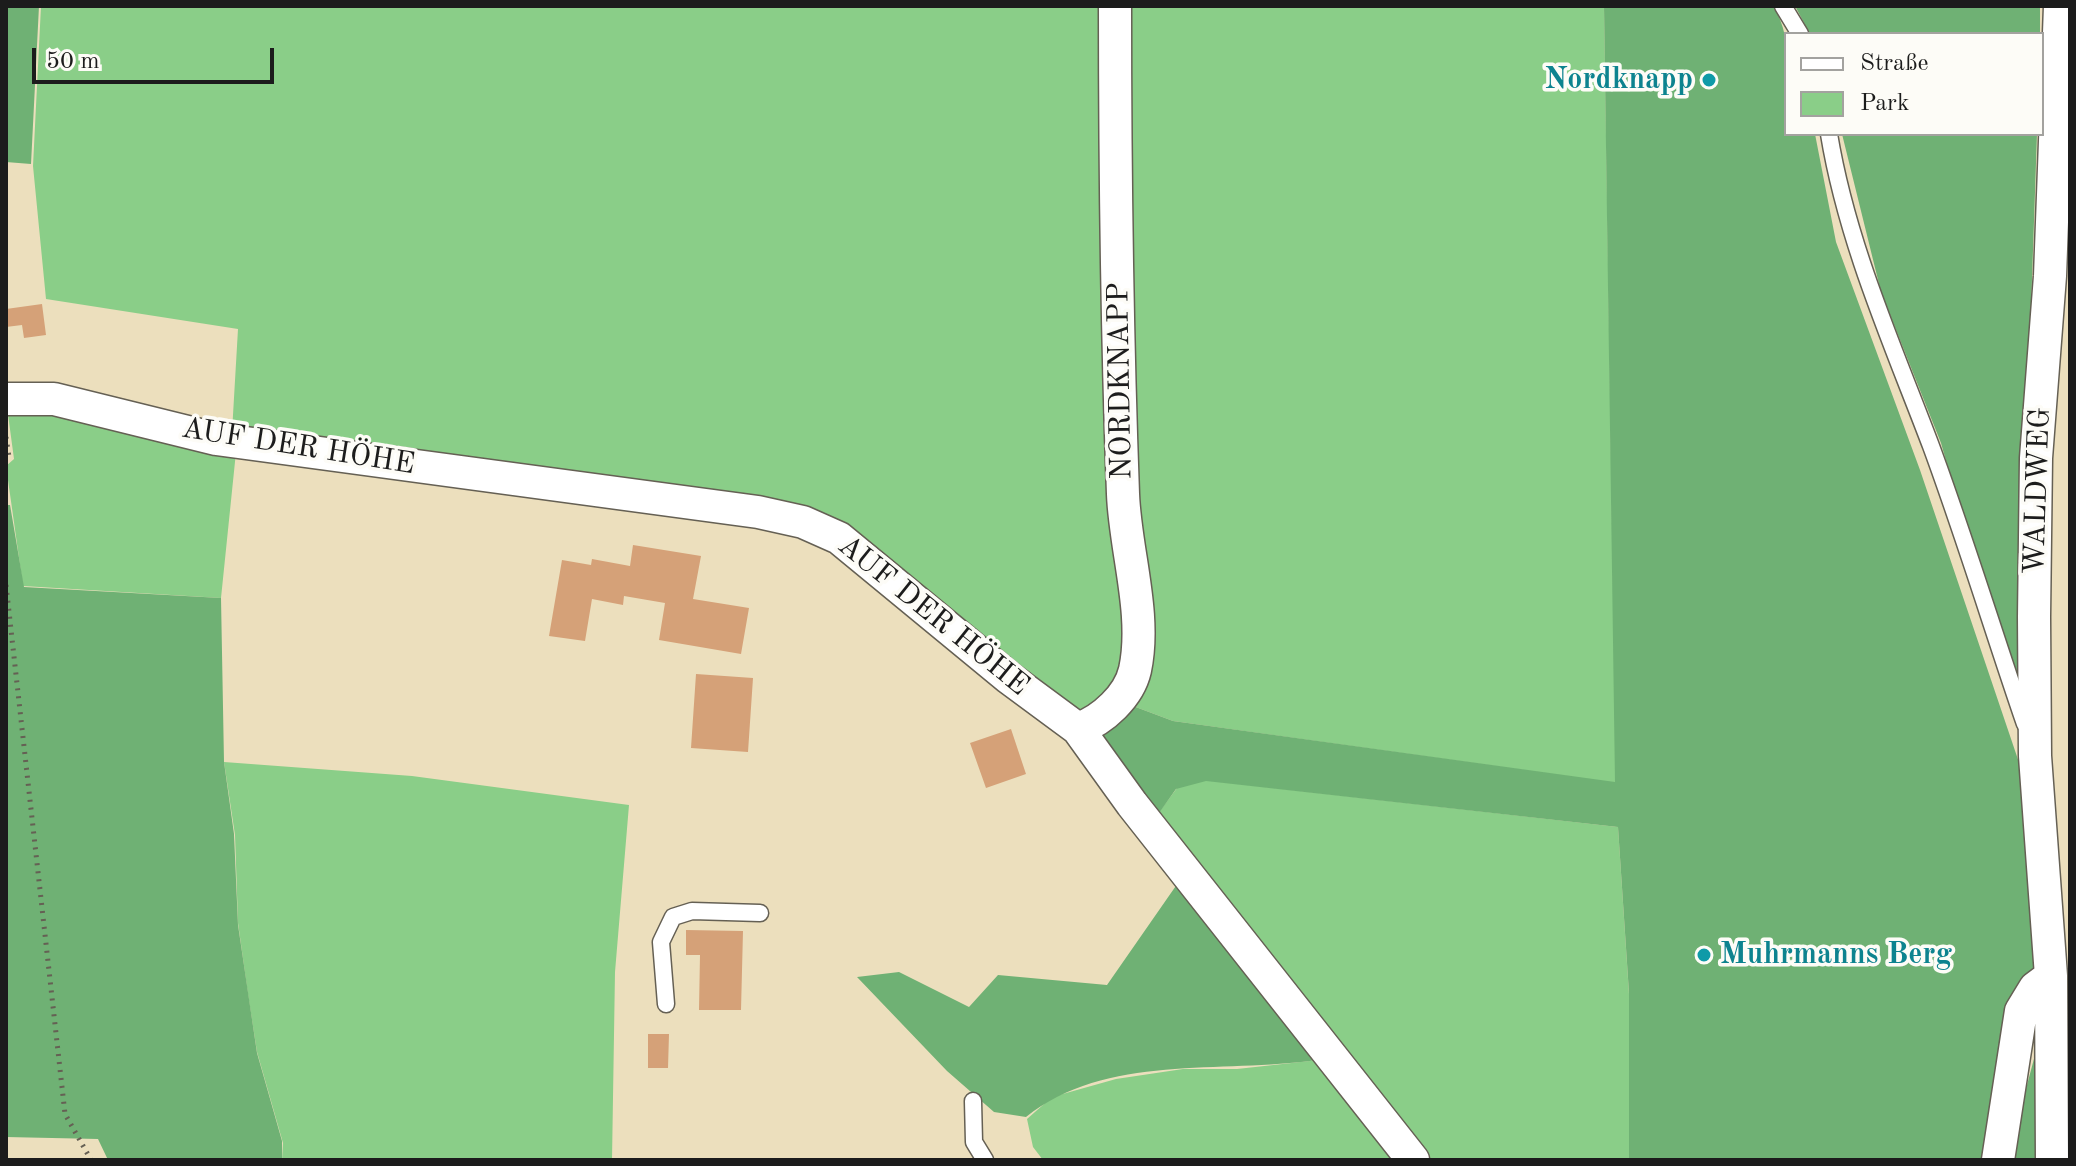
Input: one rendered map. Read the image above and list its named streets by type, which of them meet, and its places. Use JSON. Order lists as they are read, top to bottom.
{
  "streets": {
    "street": ["NORDKNAPP", "AUF DER HÖHE", "WALDWEG"]
  },
  "crossings": [
    ["NORDKNAPP", "AUF DER HÖHE"]
  ],
  "places": ["Nordknapp", "Muhrmanns Berg"],
  "legend": ["Straße", "Park"],
  "scale_bar": "50 m"
}
